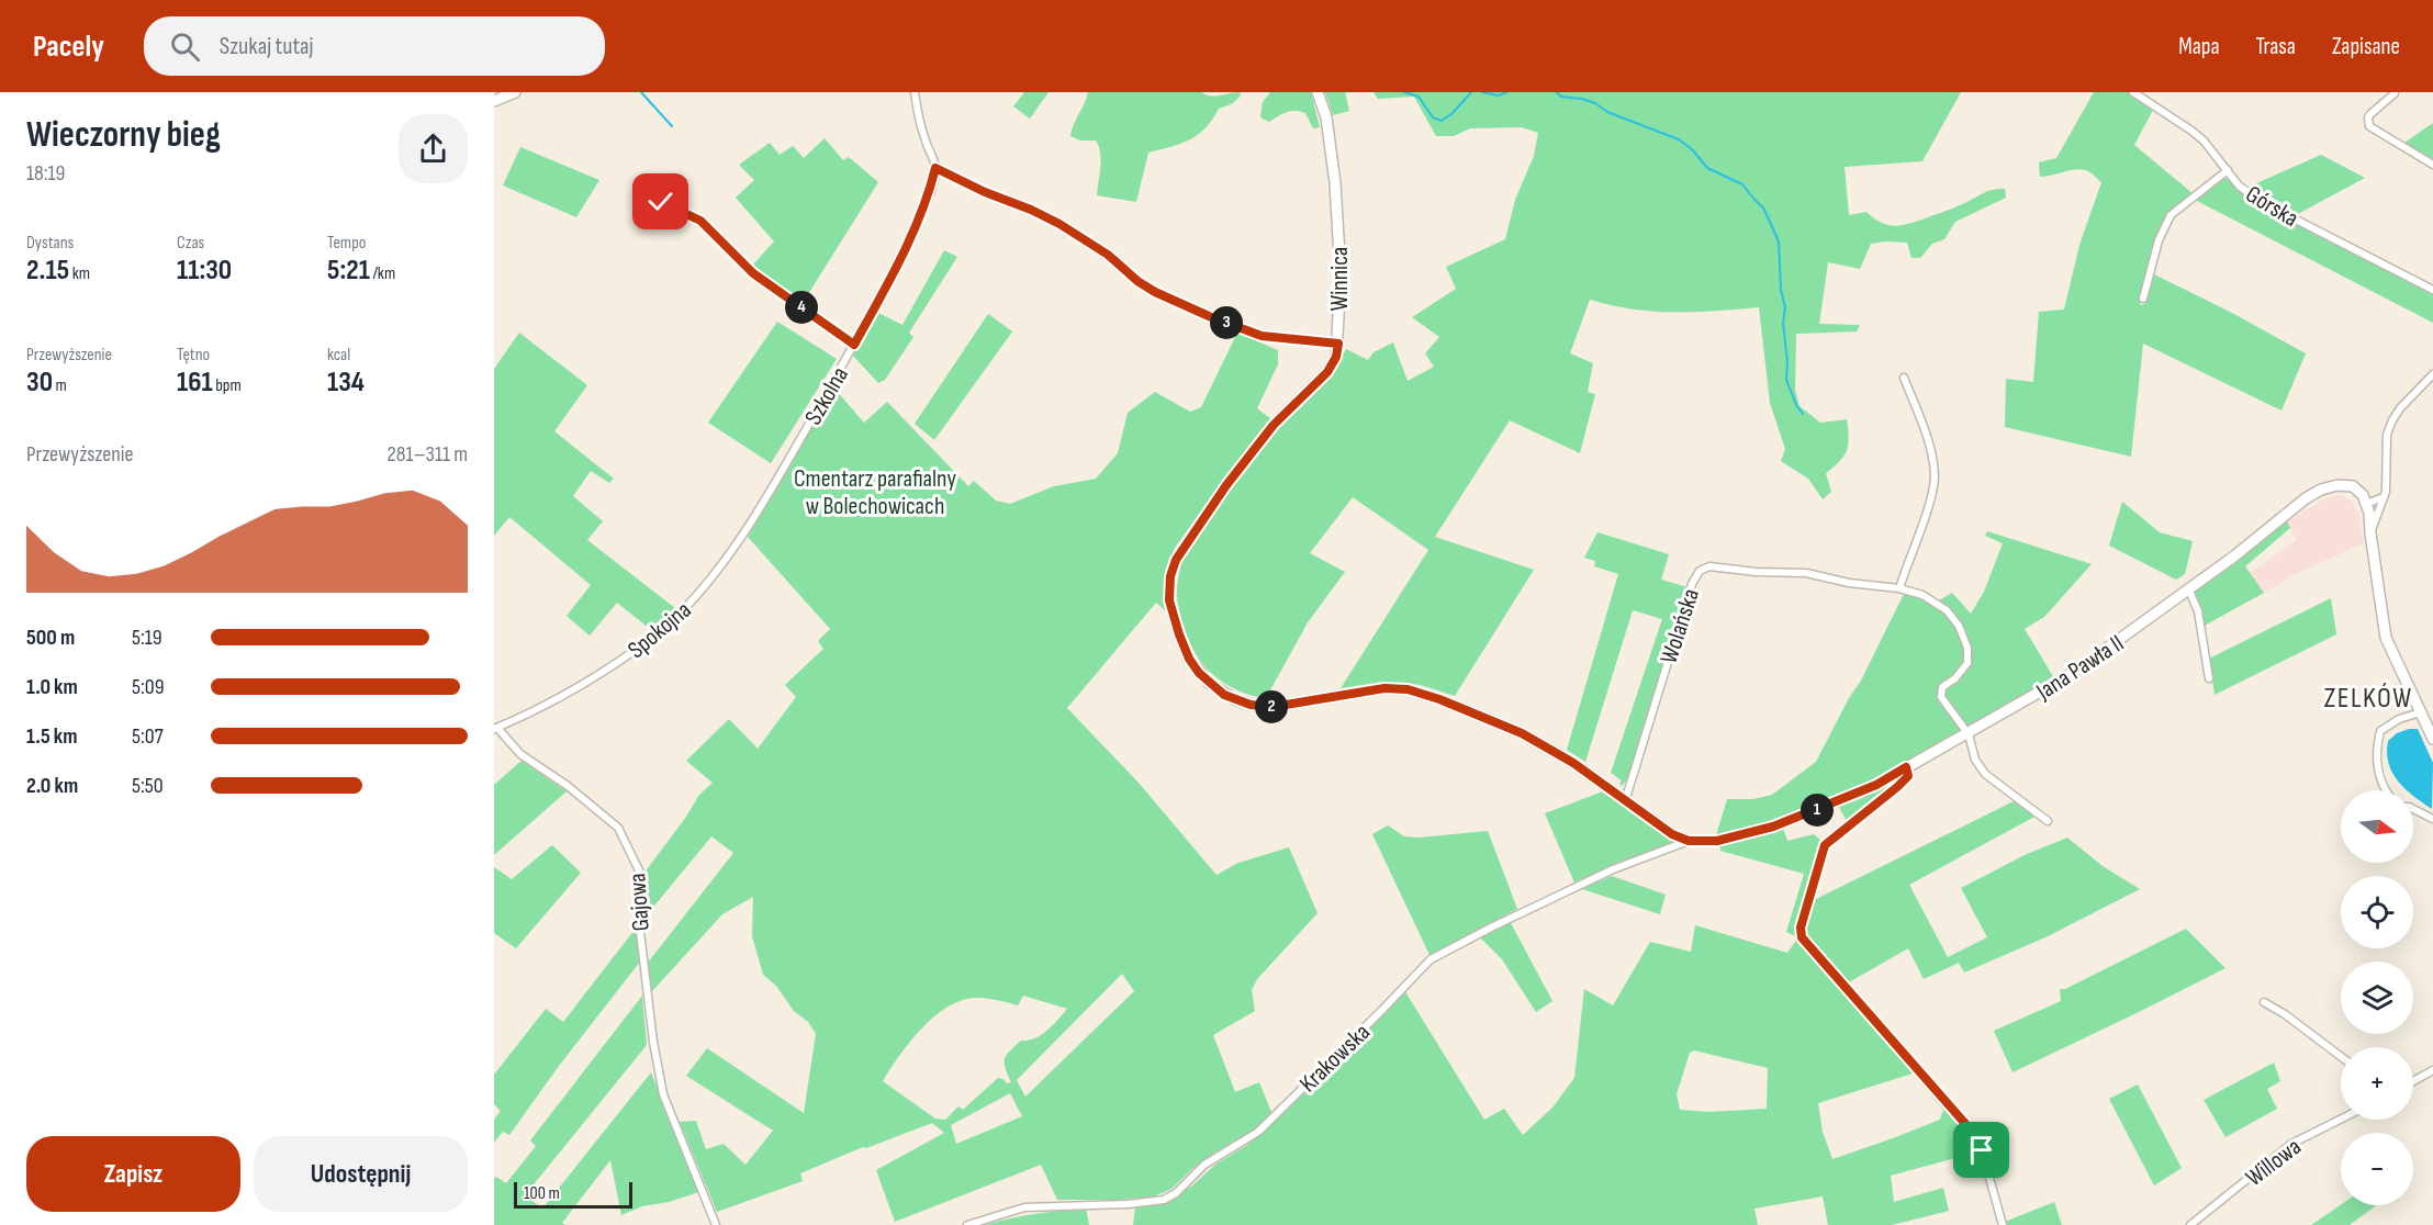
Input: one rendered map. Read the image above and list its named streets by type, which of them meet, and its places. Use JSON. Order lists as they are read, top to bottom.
{
  "streets": {
    "street": [
      "Górska",
      "Winnica",
      "Szkolna",
      "Wolańska",
      "Spokojna",
      "Jana Pawła II",
      "Gajowa",
      "Krakowska",
      "Willowa"
    ]
  },
  "crossings": [
    ["Winnica", "Jana Pawła II"],
    ["Szkolna", "Spokojna"],
    ["Wolańska", "Jana Pawła II"],
    ["Spokojna", "Gajowa"],
    ["Jana Pawła II", "Krakowska"]
  ],
  "districts": ["ZELKÓW"],
  "parks": ["Cmentarz parafialny w Bolechowicach"],
  "scale_bar": "100 m",
  "north": "right",
  "page": {
    "header": "Pacely",
    "search": "Szukaj tutaj",
    "nav": ["Mapa", "Trasa", "Zapisane"],
    "heading": ["Wieczorny bieg", "18:19"],
    "stats": [
      ["Dystans", "2.15 km"],
      ["Czas", "11:30"],
      ["Tempo", "5:21 /km"],
      ["Przewyższenie", "30 m"],
      ["Tętno", "161 bpm"],
      ["kcal", "134"]
    ],
    "pins": [
      "4",
      "3",
      "2",
      "1"
    ],
    "chart": ["Przewyższenie", "281–311 m"],
    "list": [
      {
        "name": "500 m",
        "note": "5:19"
      },
      {
        "name": "1.0 km",
        "note": "5:09"
      },
      {
        "name": "1.5 km",
        "note": "5:07"
      },
      {
        "name": "2.0 km",
        "note": "5:50"
      }
    ],
    "map_buttons": ["+", "−"],
    "buttons": ["Zapisz", "Udostępnij"],
    "scale": "100 m"
  }
}
